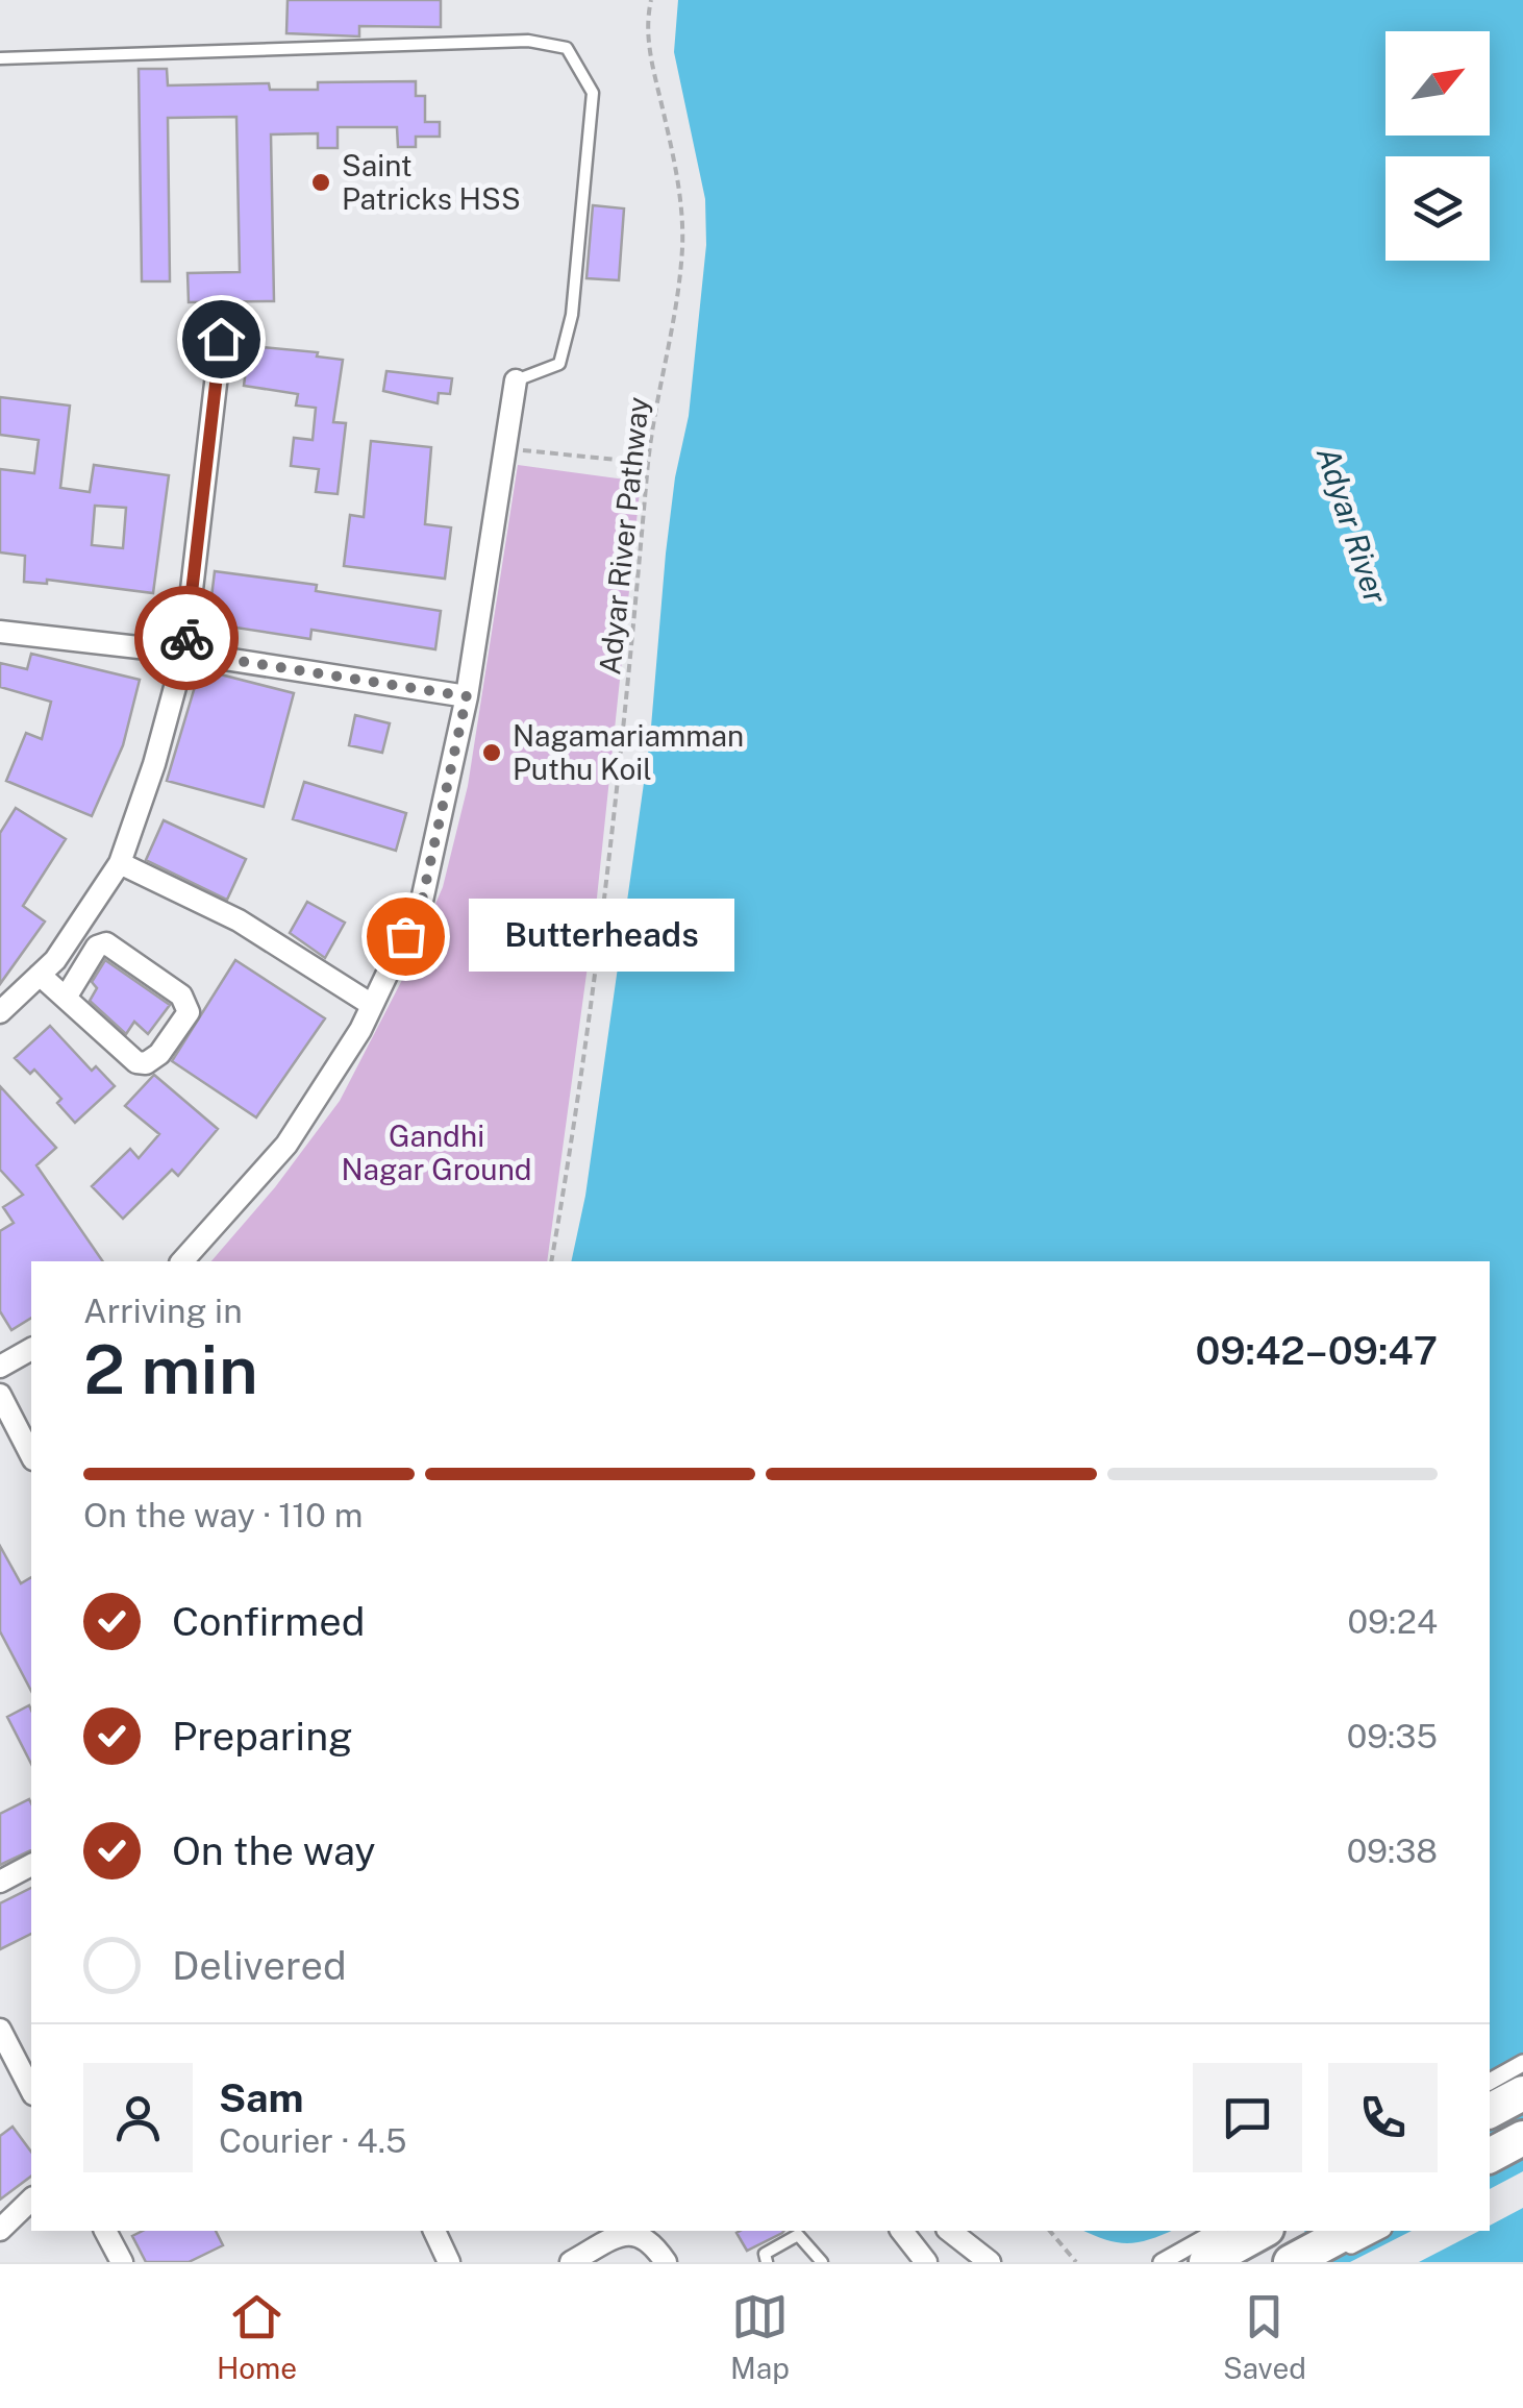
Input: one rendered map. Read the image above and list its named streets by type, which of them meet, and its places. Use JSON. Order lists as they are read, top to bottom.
{
  "streets": {
    "path": ["Adyar River Pathway"]
  },
  "water": ["Adyar River"],
  "parks": ["Gandhi Nagar Ground"],
  "places": ["Saint Patricks HSS", "Nagamariamman Puthu Koil", "Butterheads"],
  "north": "top right",
  "page": {
    "bubble": "Butterheads",
    "heading": ["2 min", "Arriving in", "09:42–09:47"],
    "panel": ["Sam", "Courier · 4.5"],
    "bar": "On the way · 110 m",
    "list": [
      ["Confirmed", "09:24"],
      ["Preparing", "09:35"],
      ["On the way", "09:38"],
      "Delivered"
    ],
    "tabs": ["Home", "Map", "Saved"]
  }
}
